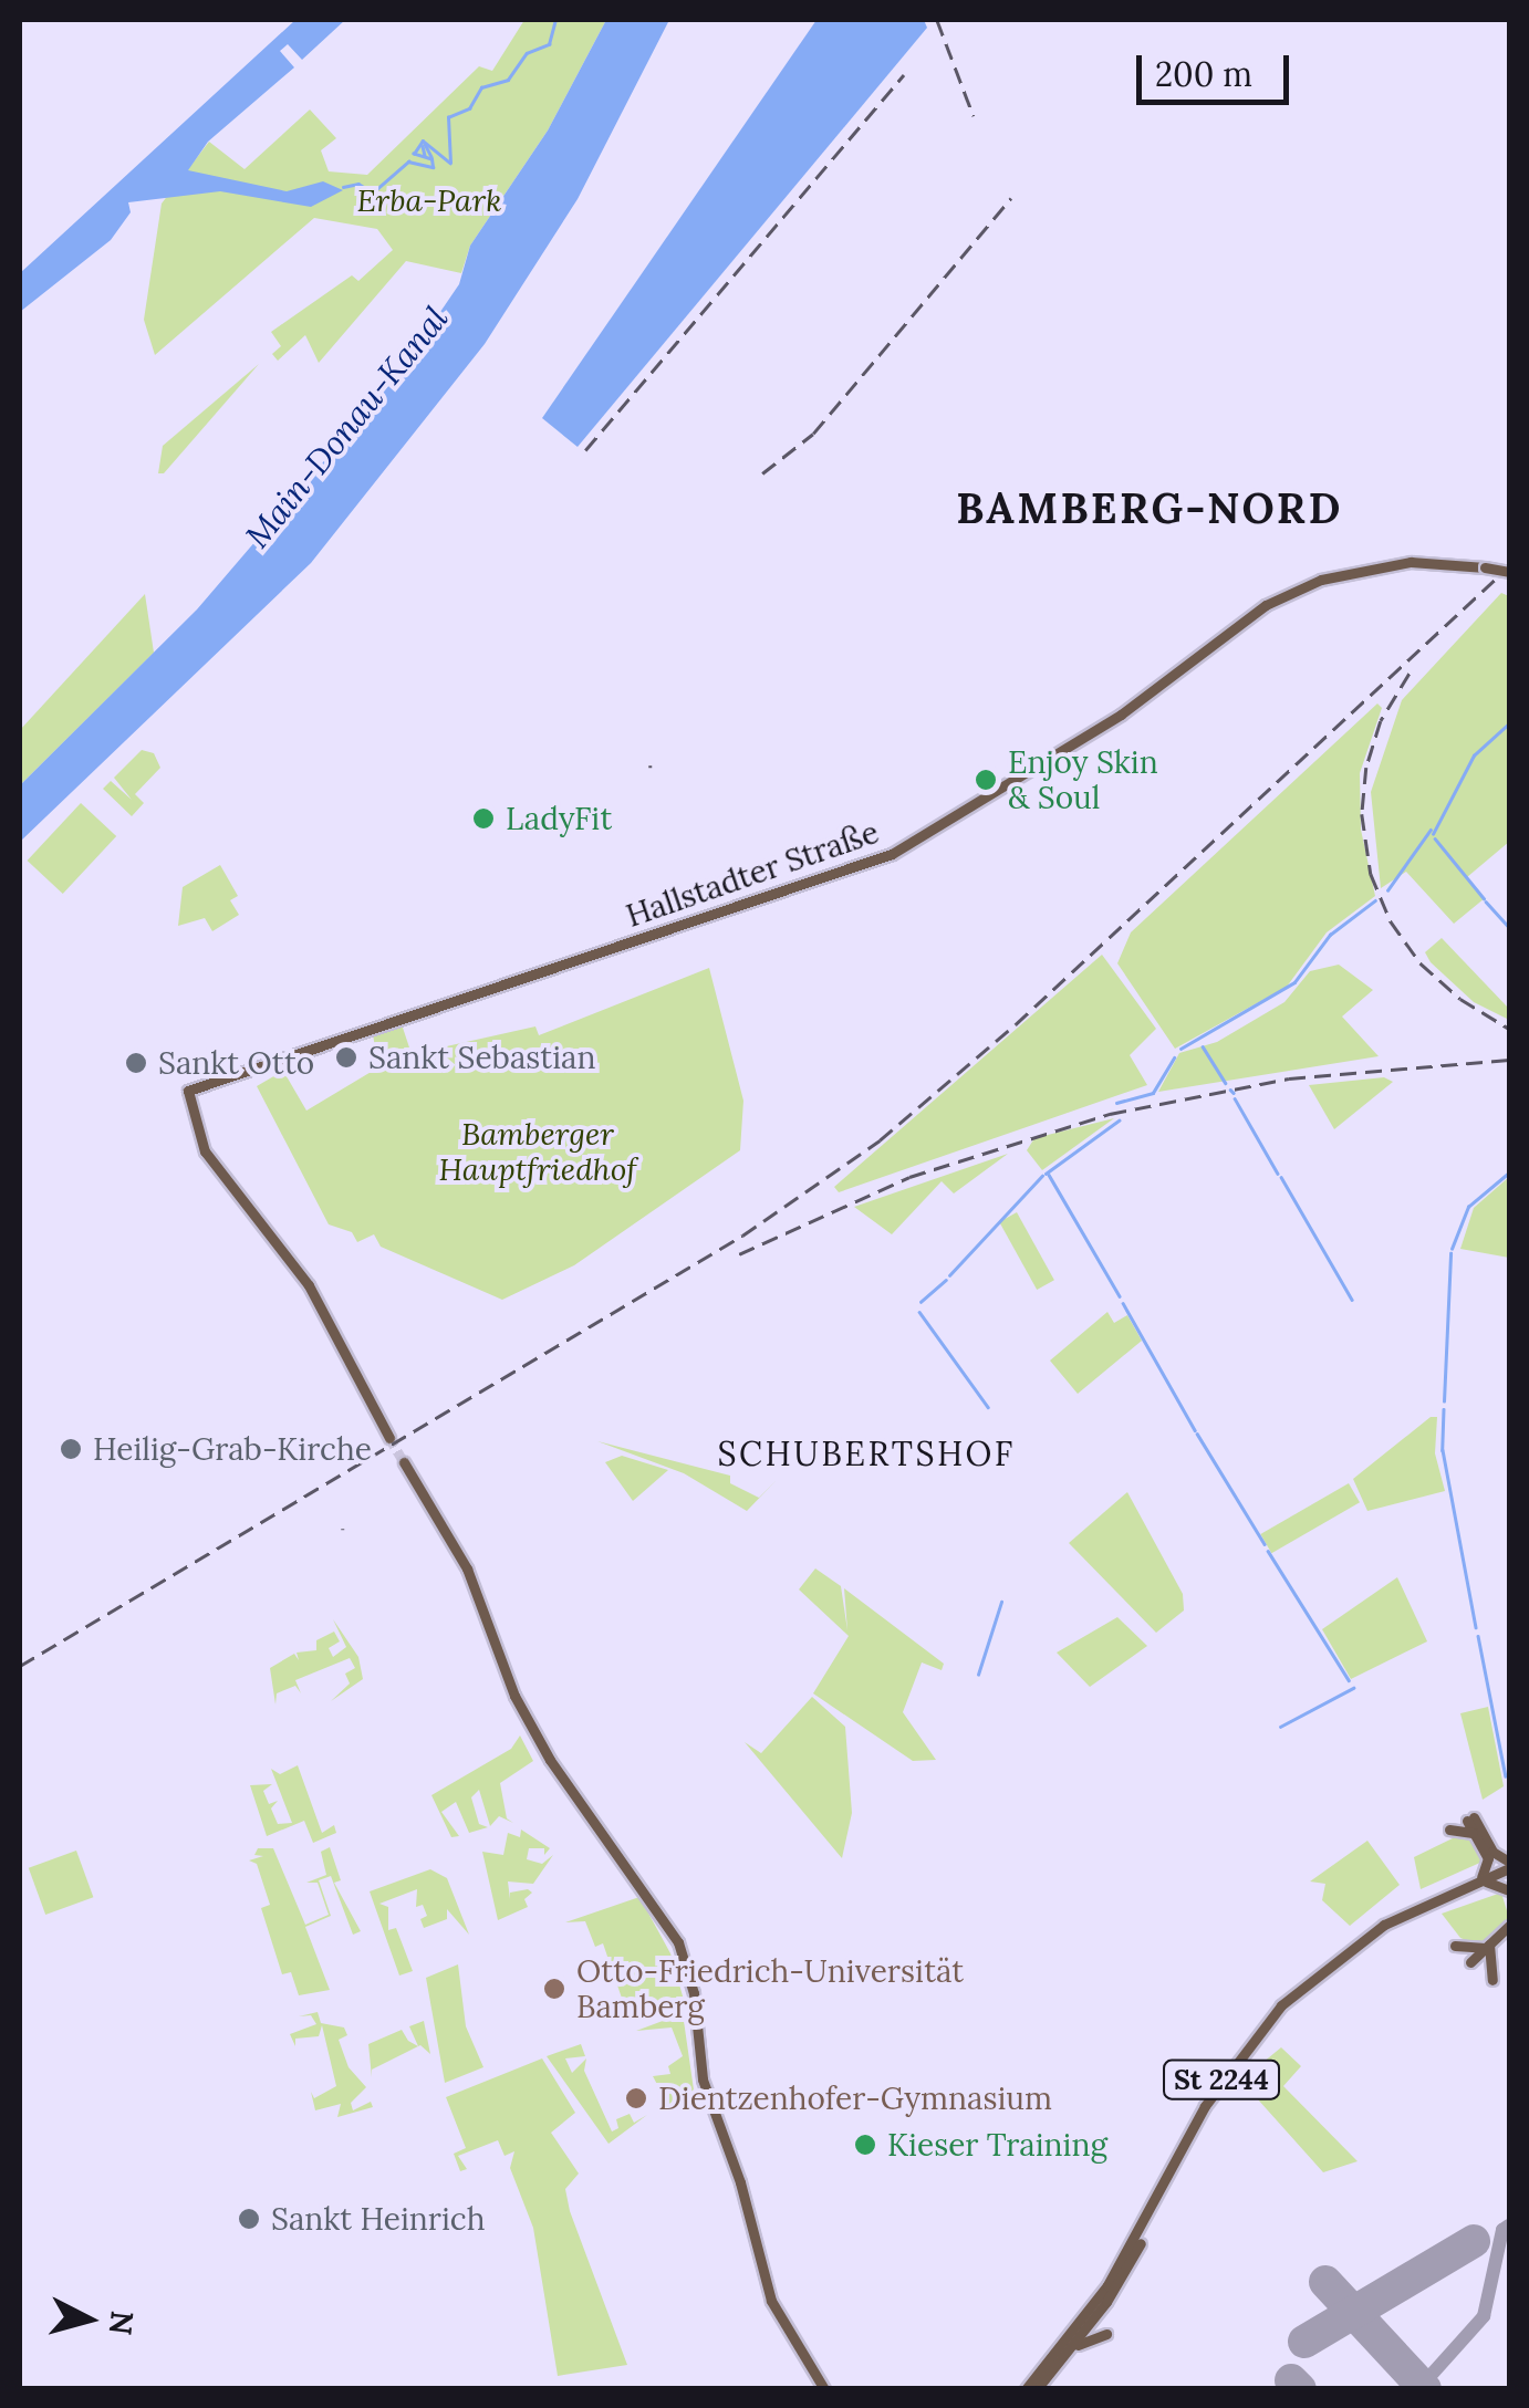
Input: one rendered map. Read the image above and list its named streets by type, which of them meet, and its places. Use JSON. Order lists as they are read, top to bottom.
{
  "streets": {
    "main road": ["Hallstadter Straße", "St 2244"]
  },
  "districts": ["BAMBERG-NORD", "SCHUBERTSHOF"],
  "water": ["Main-Donau-Kanal"],
  "parks": ["Erba-Park", "Bamberger Hauptfriedhof"],
  "places": [
    "Enjoy Skin & Soul",
    "LadyFit",
    "Sankt Sebastian",
    "Sankt Otto",
    "Heilig-Grab-Kirche",
    "Otto-Friedrich-Universität Bamberg",
    "Dientzenhofer-Gymnasium",
    "Kieser Training",
    "Sankt Heinrich"
  ],
  "scale_bar": "200 m",
  "north": "right"
}
